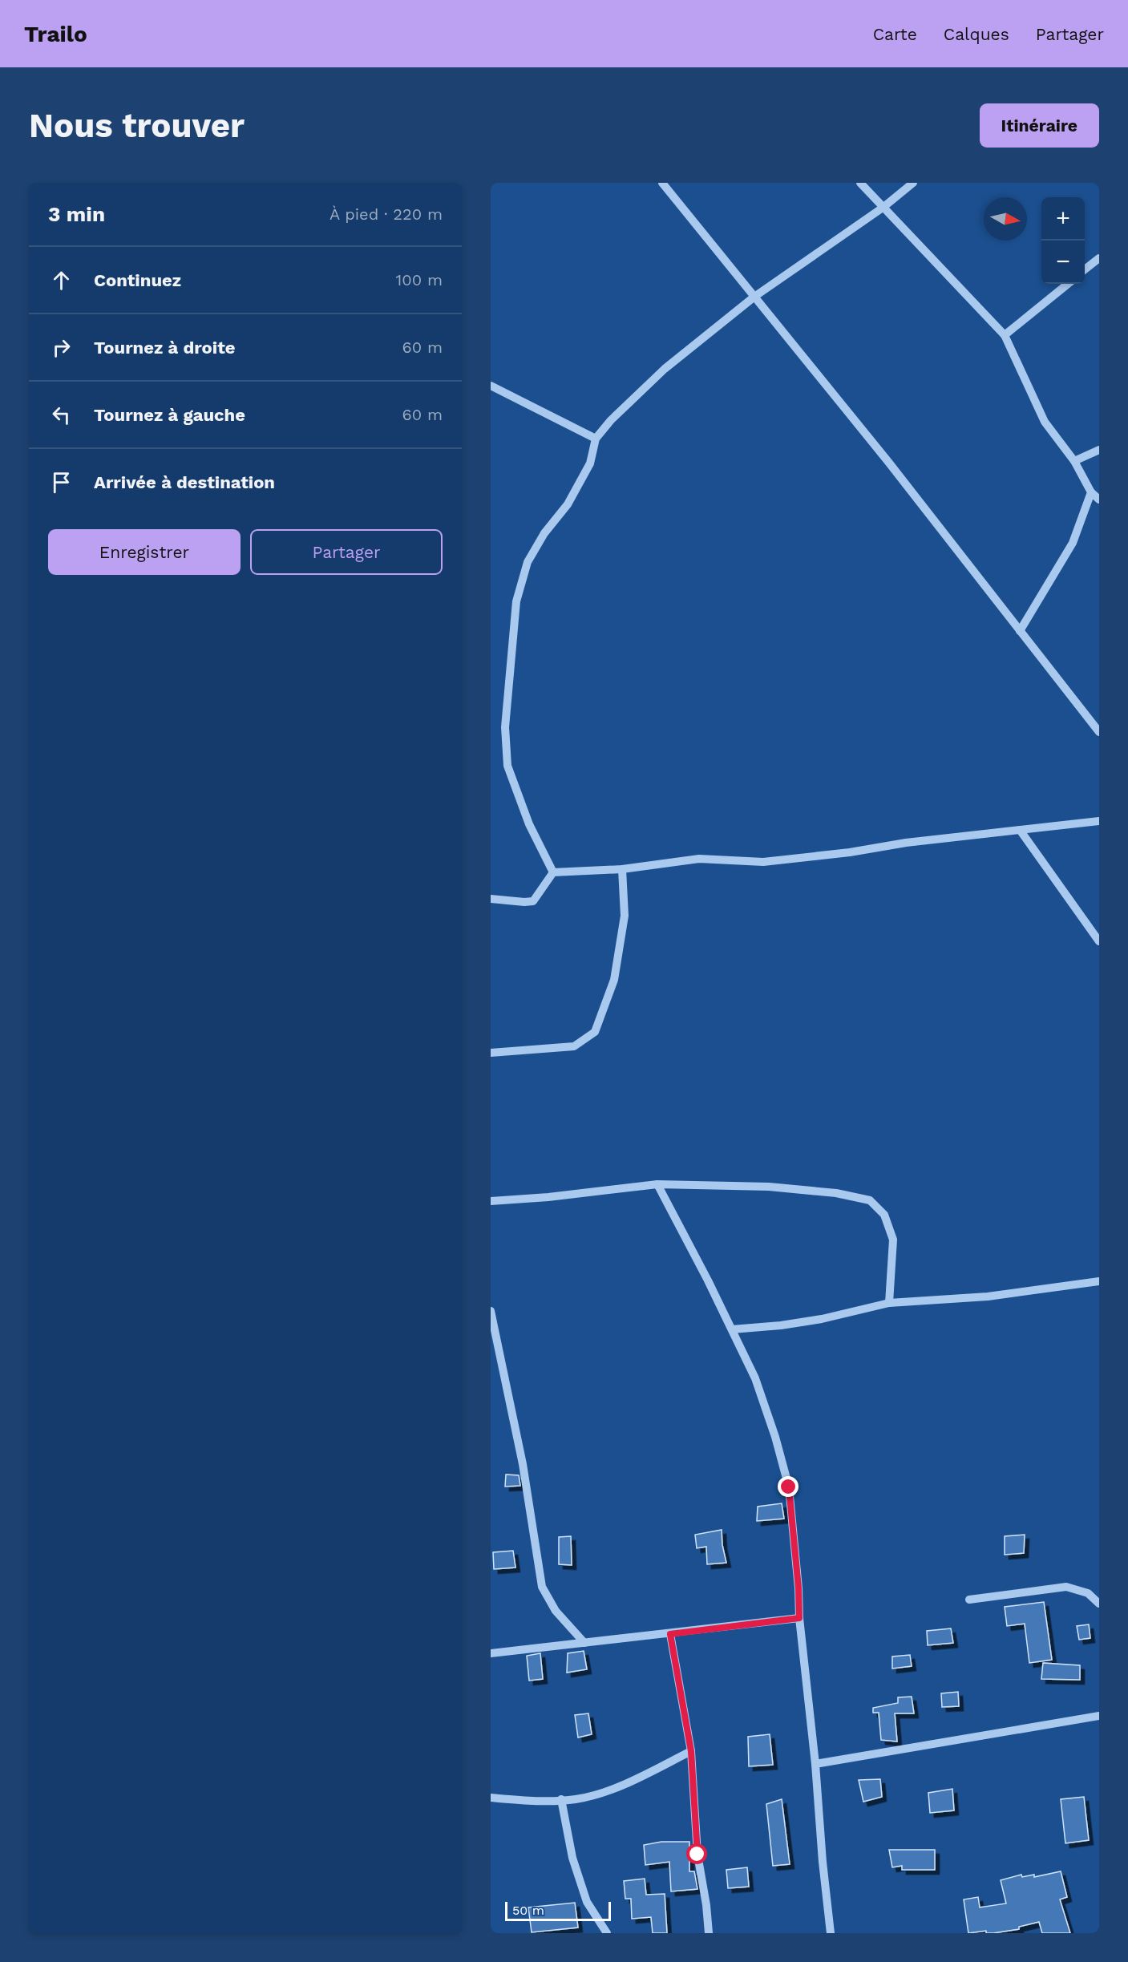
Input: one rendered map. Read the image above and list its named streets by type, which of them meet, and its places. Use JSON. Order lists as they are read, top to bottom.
{
  "scale_bar": "50 m",
  "north": "right",
  "page": {
    "header": "Trailo",
    "nav": ["Carte", "Calques", "Partager"],
    "buttons": [
      "Itinéraire",
      ["Enregistrer", "Partager"]
    ],
    "title": "Nous trouver",
    "heading": ["3 min", "À pied · 220 m"],
    "map_buttons": ["+", "−"],
    "list": [
      ["Continuez", "100 m"],
      ["Tournez à droite", "60 m"],
      ["Tournez à gauche", "60 m"],
      "Arrivée à destination"
    ],
    "scale": "50 m"
  }
}
